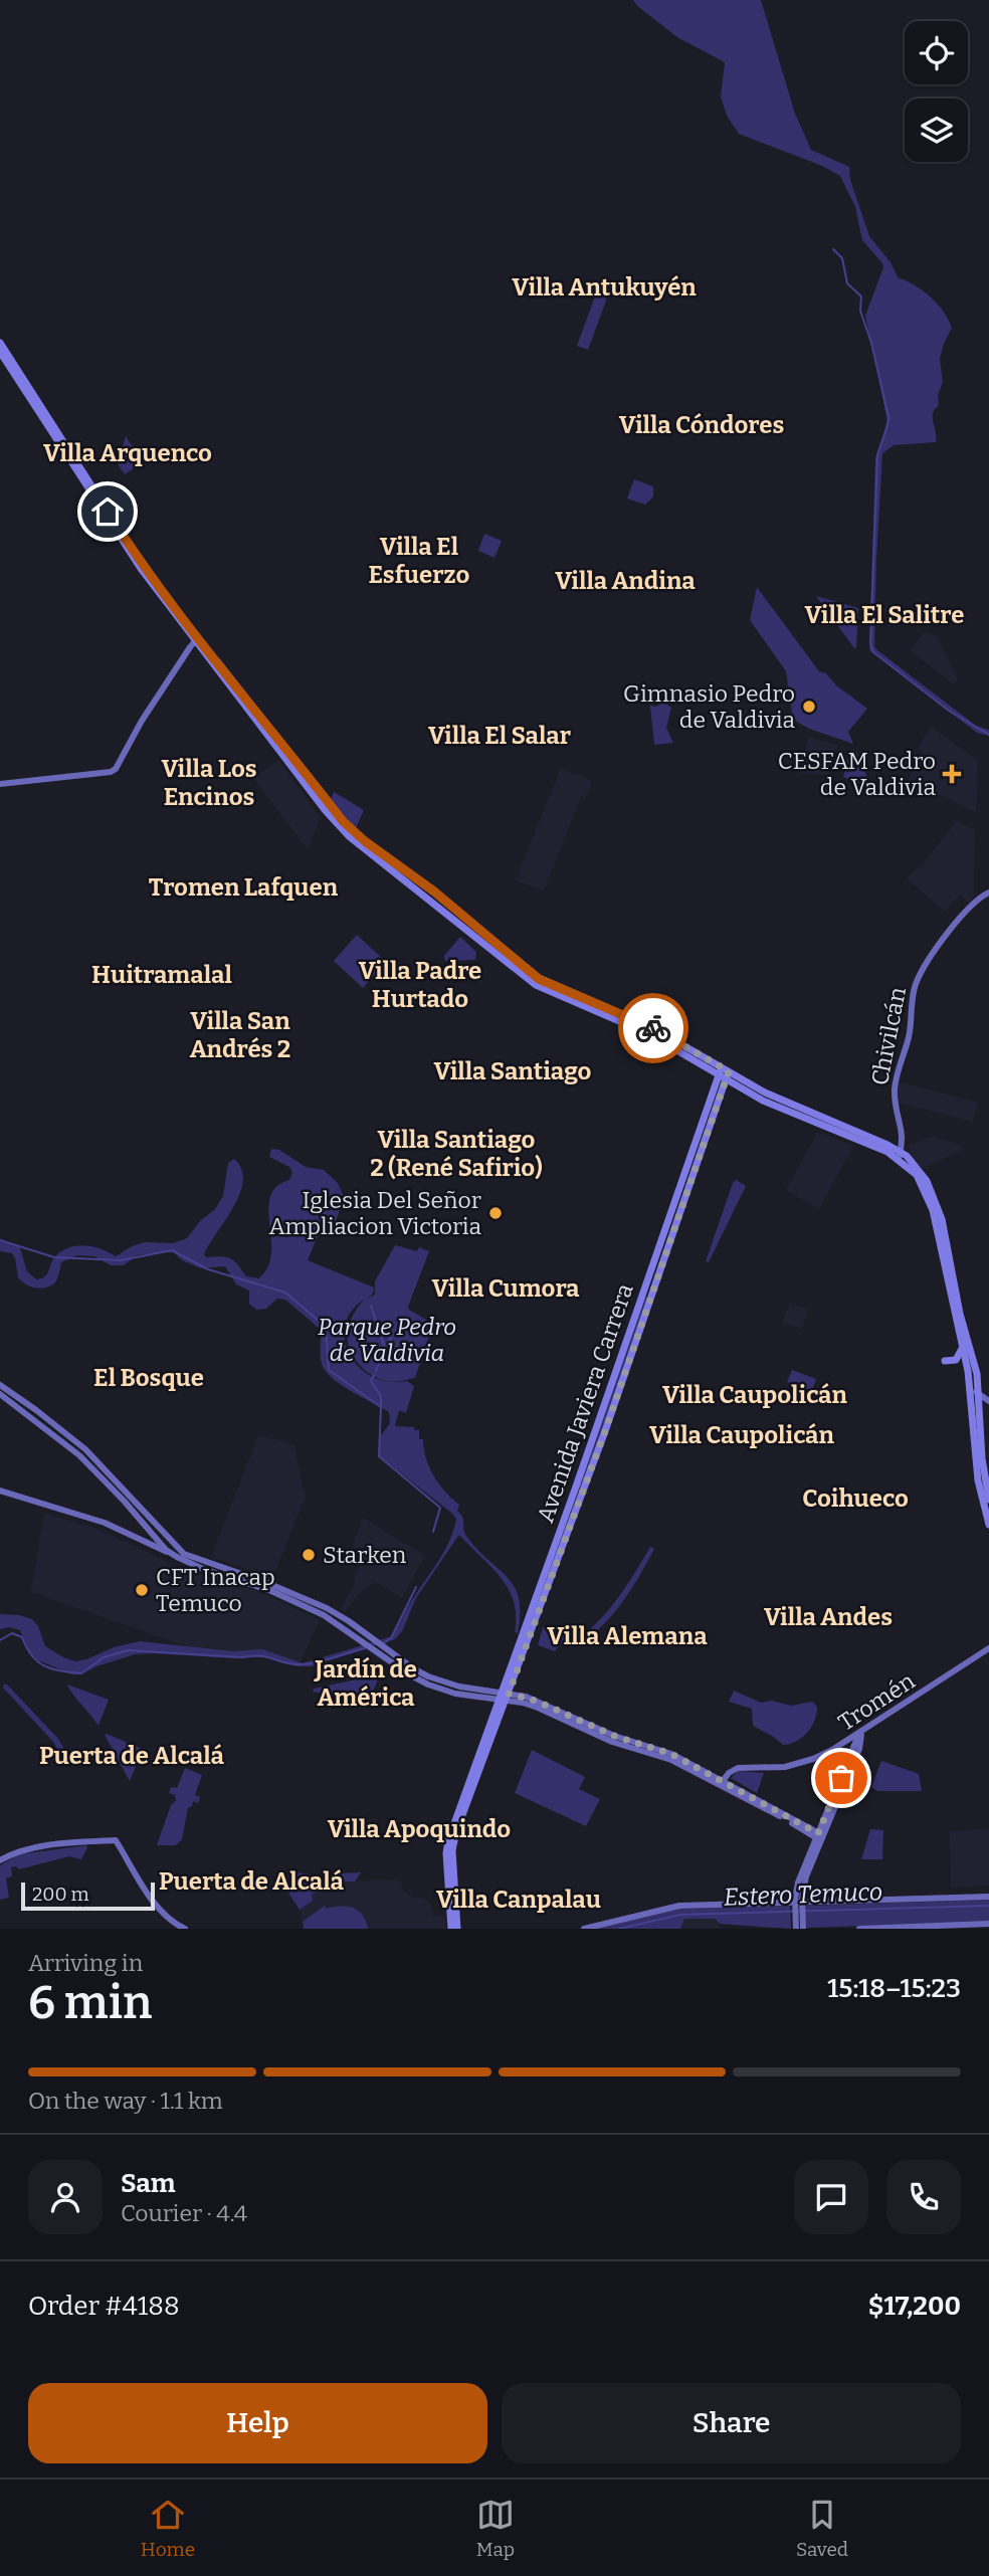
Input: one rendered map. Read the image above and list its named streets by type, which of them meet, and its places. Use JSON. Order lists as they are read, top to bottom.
{
  "streets": {
    "main road": ["Avenida Javiera Carrera"],
    "street": ["Chivilcán", "Tromén"]
  },
  "districts": [
    "Villa Antukuyén",
    "Villa Cóndores",
    "Villa Arquenco",
    "Villa El Esfuerzo",
    "Villa Andina",
    "Villa El Salitre",
    "Villa El Salar",
    "Villa Los Encinos",
    "Tromen Lafquen",
    "Villa Padre Hurtado",
    "Huitramalal",
    "Villa San Andrés 2",
    "Villa Santiago",
    "Villa Santiago 2 (René Safirio)",
    "Villa Cumora",
    "El Bosque",
    "Villa Caupolicán",
    "Villa Caupolicán",
    "Coihueco",
    "Villa Andes",
    "Villa Alemana",
    "Jardín de América",
    "Puerta de Alcalá",
    "Villa Apoquindo",
    "Puerta de Alcalá",
    "Villa Canpalau"
  ],
  "water": ["Estero Temuco"],
  "parks": ["Parque Pedro de Valdivia"],
  "places": {
    "other": [
      "Gimnasio Pedro de Valdivia",
      "Iglesia Del Señor Ampliacion Victoria",
      "Starken",
      "CFT Inacap Temuco"
    ],
    "health": ["CESFAM Pedro de Valdivia"]
  },
  "scale_bar": "200 m",
  "page": {
    "scale": "200 m",
    "heading": ["6 min", "Arriving in", "15:18–15:23"],
    "panel": [
      "Sam",
      "Courier · 4.4",
      "Order #4188",
      "$17,200"
    ],
    "bar": "On the way · 1.1 km",
    "buttons": ["Help", "Share"],
    "tabs": ["Home", "Map", "Saved"]
  }
}
